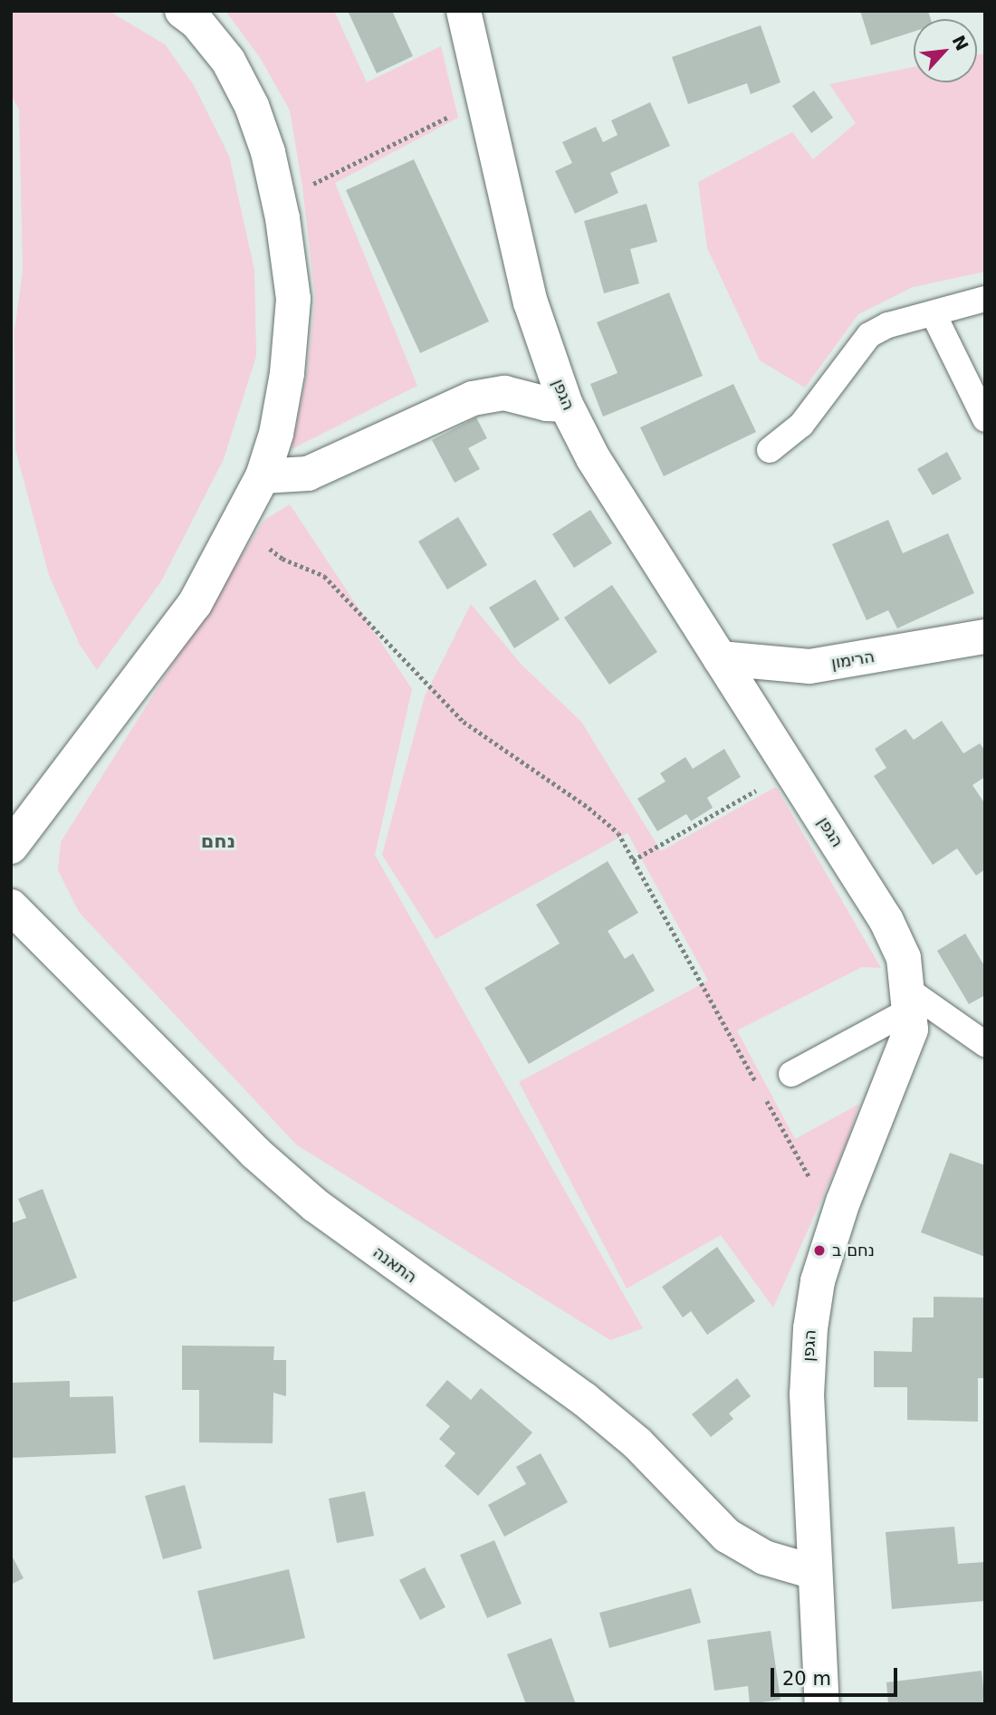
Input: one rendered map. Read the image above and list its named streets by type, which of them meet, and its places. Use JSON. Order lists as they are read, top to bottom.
{
  "streets": {
    "street": ["הגפן", "הרימון", "התאנה"]
  },
  "crossings": [
    ["הגפן", "הרימון"],
    ["הגפן", "התאנה"]
  ],
  "districts": ["נחם"],
  "places": ["נחם ב"],
  "scale_bar": "20 m",
  "north": "top right"
}
